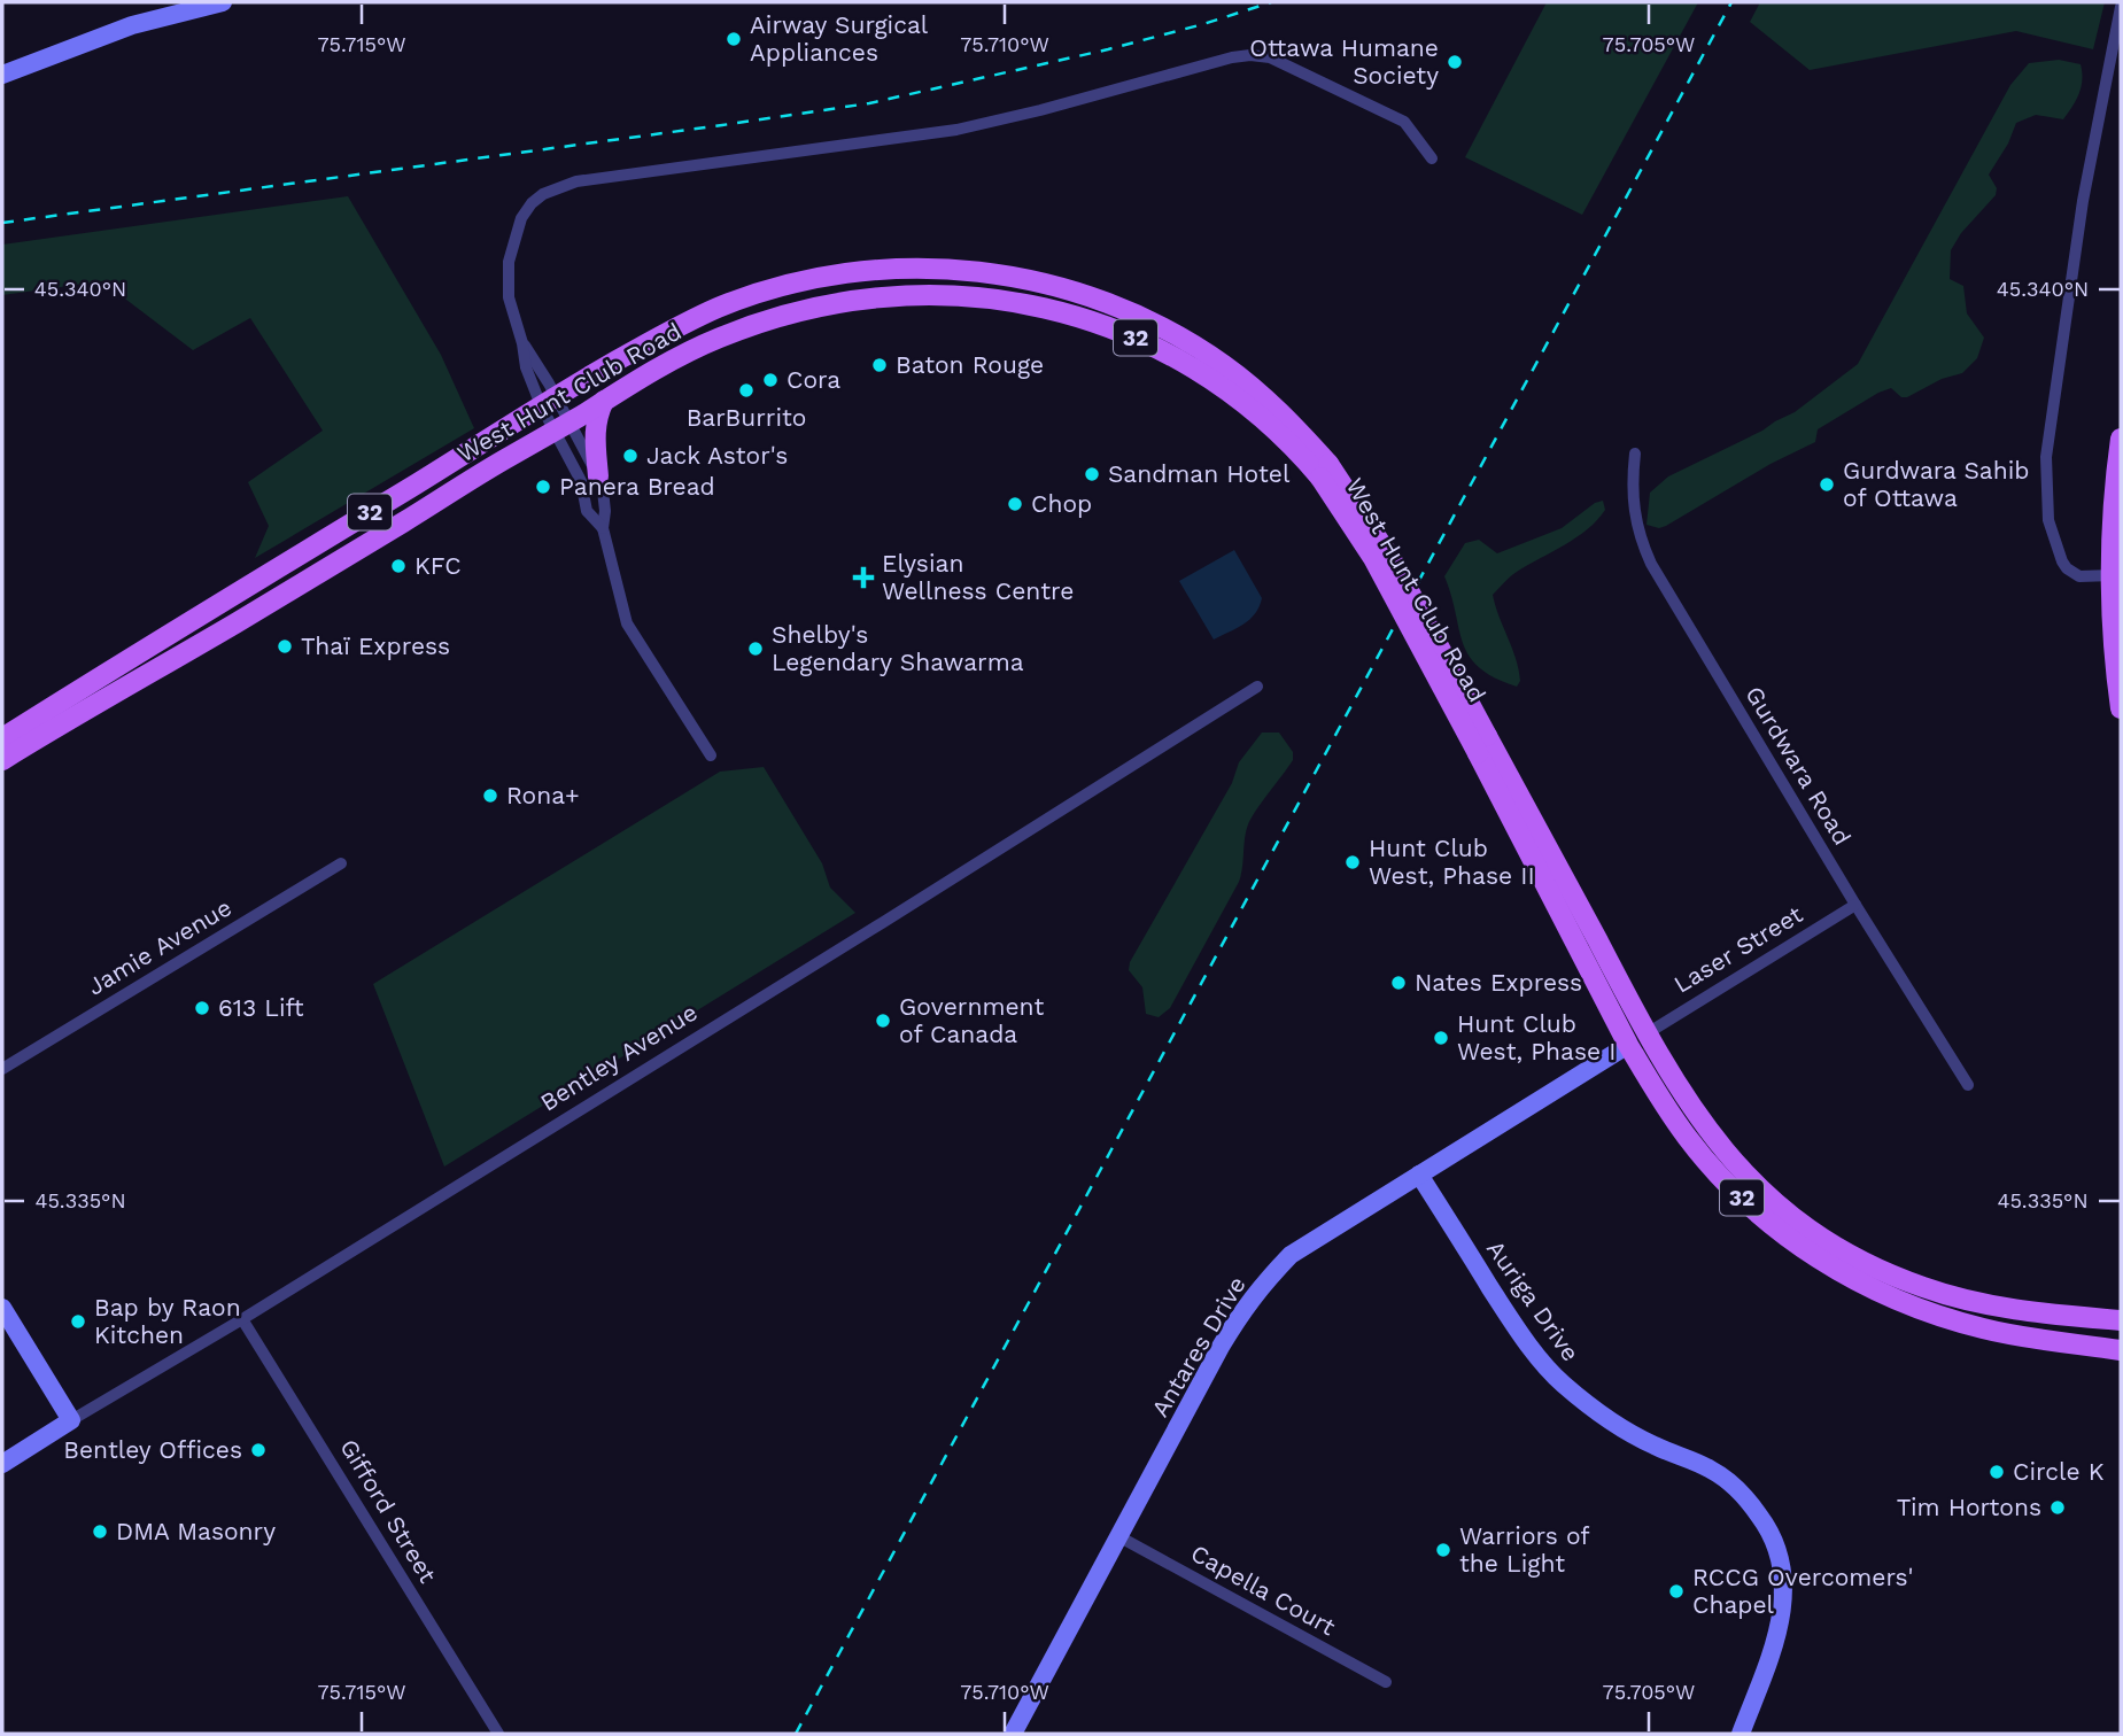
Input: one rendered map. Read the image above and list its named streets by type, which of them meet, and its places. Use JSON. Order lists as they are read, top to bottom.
{
  "streets": {
    "main road": ["32", "West Hunt Club Road"],
    "street": [
      "Gurdwara Road",
      "Jamie Avenue",
      "Laser Street",
      "Bentley Avenue",
      "Auriga Drive",
      "Antares Drive",
      "Gifford Street",
      "Capella Court"
    ]
  },
  "crossings": [
    ["West Hunt Club Road", "Laser Street"],
    ["West Hunt Club Road", "Antares Drive"],
    ["Gurdwara Road", "Laser Street"],
    ["Laser Street", "Antares Drive"],
    ["Bentley Avenue", "Gifford Street"],
    ["Auriga Drive", "Antares Drive"],
    ["Antares Drive", "Capella Court"]
  ],
  "places": {
    "other": [
      "Airway Surgical Appliances",
      "Ottawa Humane Society",
      "Baton Rouge",
      "Cora",
      "BarBurrito",
      "Jack Astor's",
      "Sandman Hotel",
      "Gurdwara Sahib of Ottawa",
      "Panera Bread",
      "Chop",
      "KFC",
      "Thaï Express",
      "Shelby's Legendary Shawarma",
      "Rona+",
      "Hunt Club West, Phase II",
      "Nates Express",
      "613 Lift",
      "Government of Canada",
      "Hunt Club West, Phase I",
      "Bap by Raon Kitchen",
      "Bentley Offices",
      "Circle K",
      "Tim Hortons",
      "DMA Masonry",
      "Warriors of the Light",
      "RCCG Overcomers' Chapel"
    ],
    "health": ["Elysian Wellness Centre"]
  },
  "coordinates": [
    "75.715°W",
    "75.710°W",
    "75.705°W",
    "45.340°N",
    "45.335°N"
  ]
}
